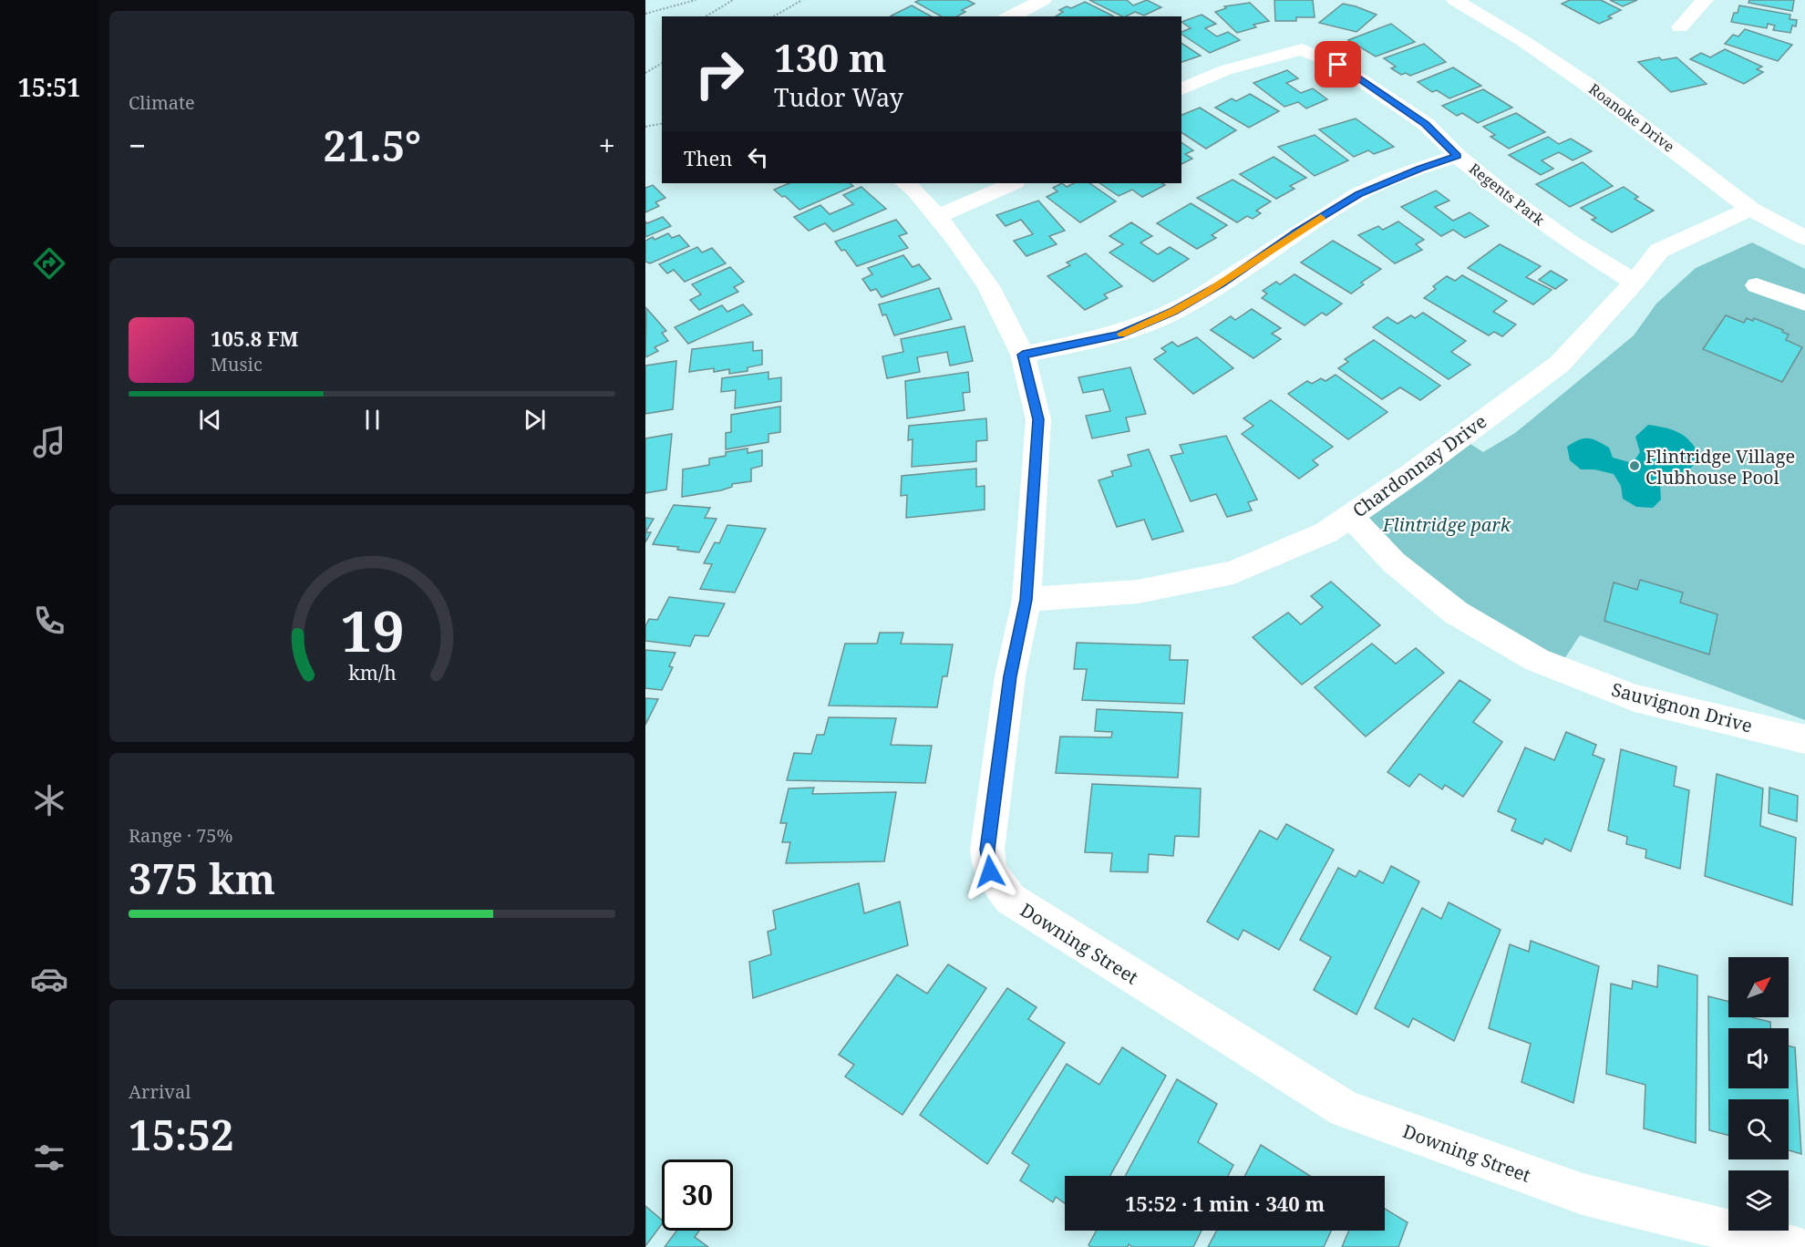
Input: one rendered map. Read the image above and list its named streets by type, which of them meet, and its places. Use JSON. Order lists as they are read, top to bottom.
{
  "streets": {
    "street": [
      "Roanoke Drive",
      "Regents Park",
      "Chardonnay Drive",
      "Sauvignon Drive",
      "Downing Street"
    ]
  },
  "crossings": [
    ["Roanoke Drive", "Chardonnay Drive"],
    ["Regents Park", "Chardonnay Drive"],
    ["Chardonnay Drive", "Sauvignon Drive"],
    ["Chardonnay Drive", "Downing Street"]
  ],
  "parks": ["Flintridge park"],
  "places": ["Flintridge Village Clubhouse Pool"],
  "north": "top right",
  "page": {
    "tabs": "15:51",
    "tile": [
      "Climate",
      ["Range · 75%", "375 km"],
      ["Arrival", "15:52"]
    ],
    "turn": ["130 m", "Tudor Way"],
    "heat": ["−", "21.5°", "+"],
    "then": "Then",
    "song": ["105.8 FM", "Music"],
    "limit": "30",
    "trip": "15:52 · 1 min · 340 m",
    "gauge": ["19", "km/h"]
  }
}
